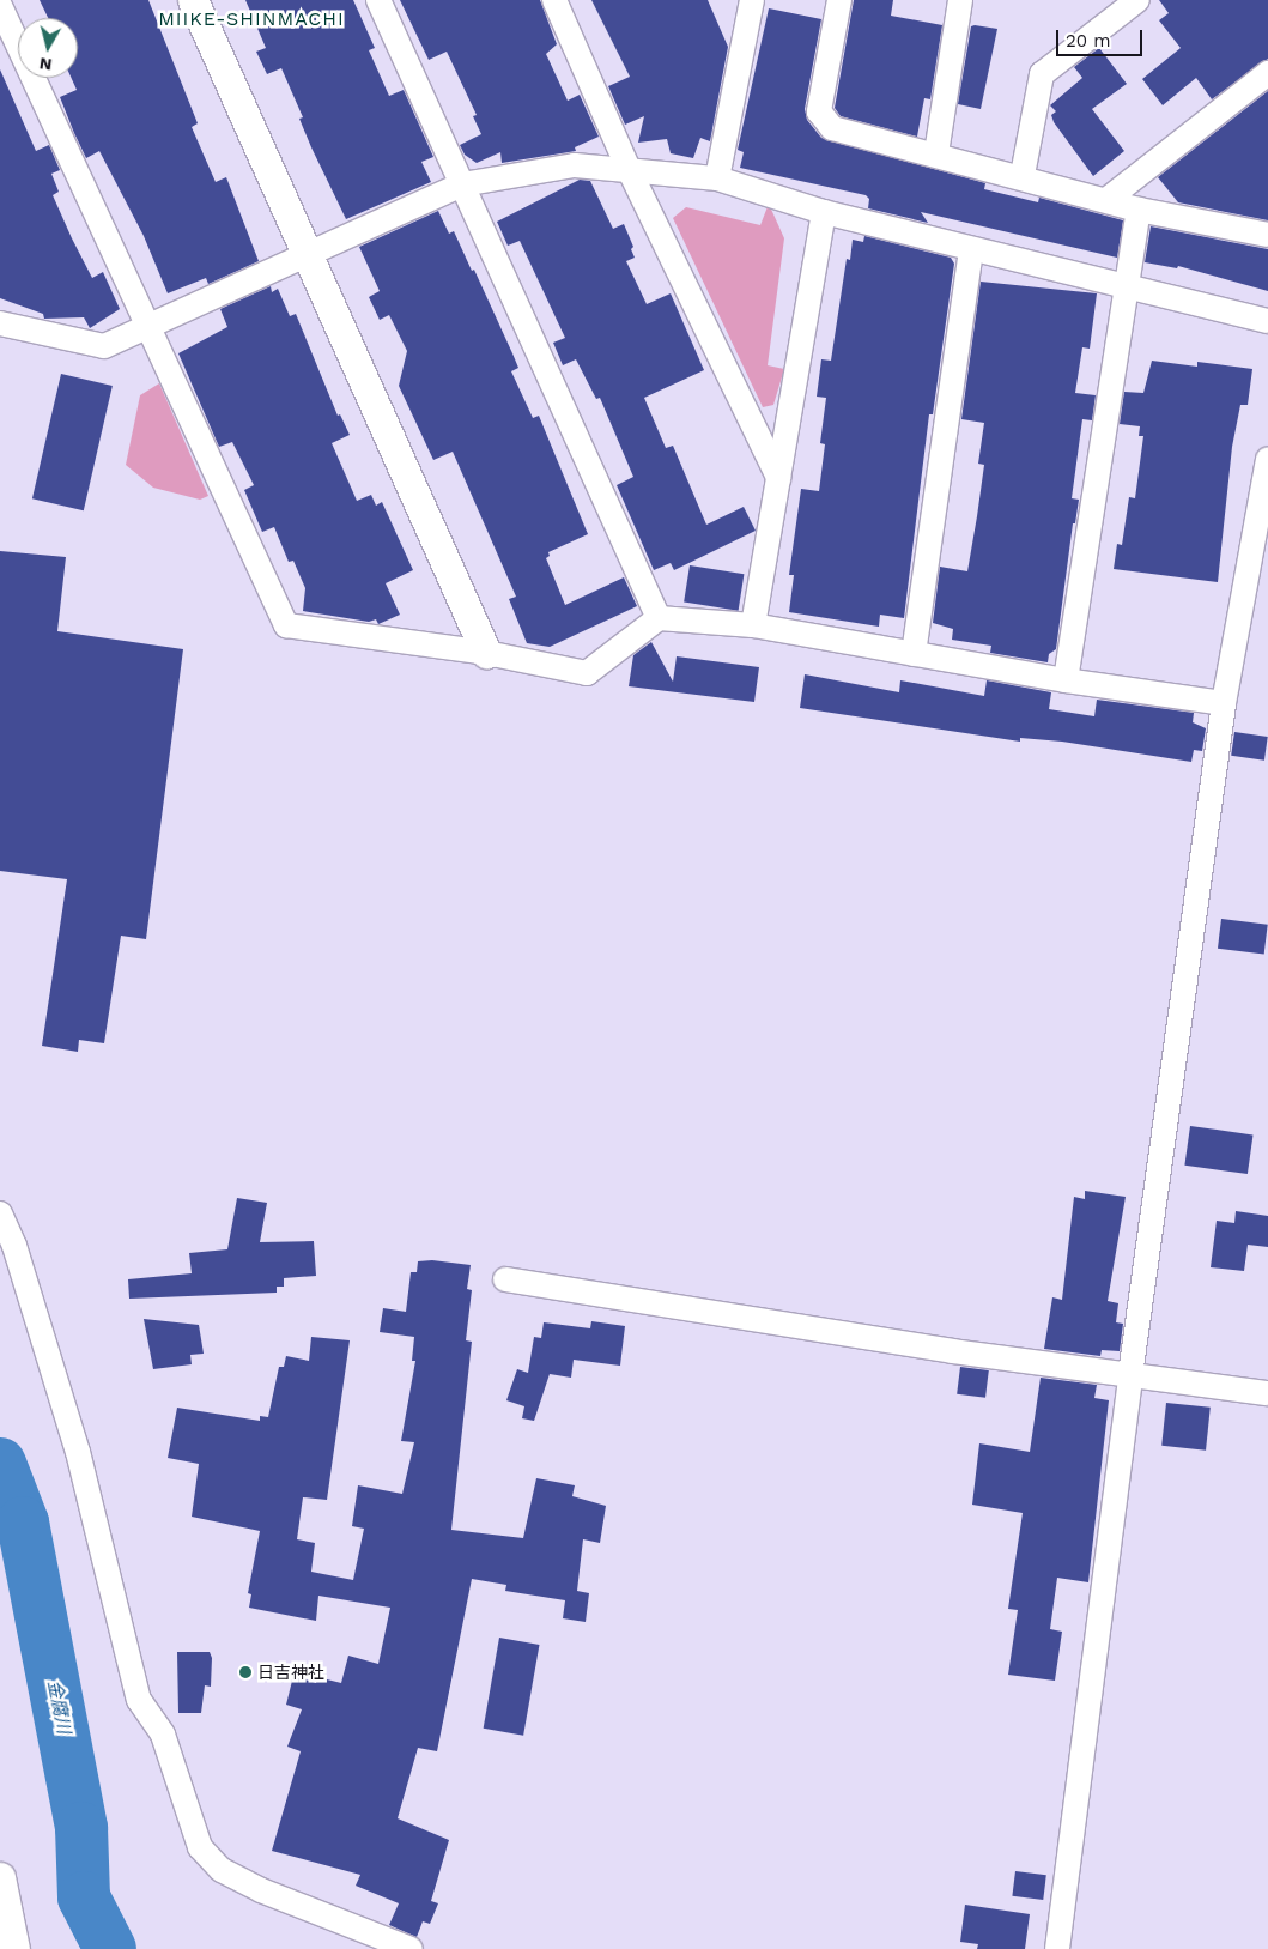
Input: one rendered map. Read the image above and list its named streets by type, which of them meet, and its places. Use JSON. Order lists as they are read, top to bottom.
{
  "districts": ["MIIKE-SHINMACHI"],
  "water": ["金腐川"],
  "places": ["日吉神社"],
  "scale_bar": "20 m",
  "north": "bottom"
}
